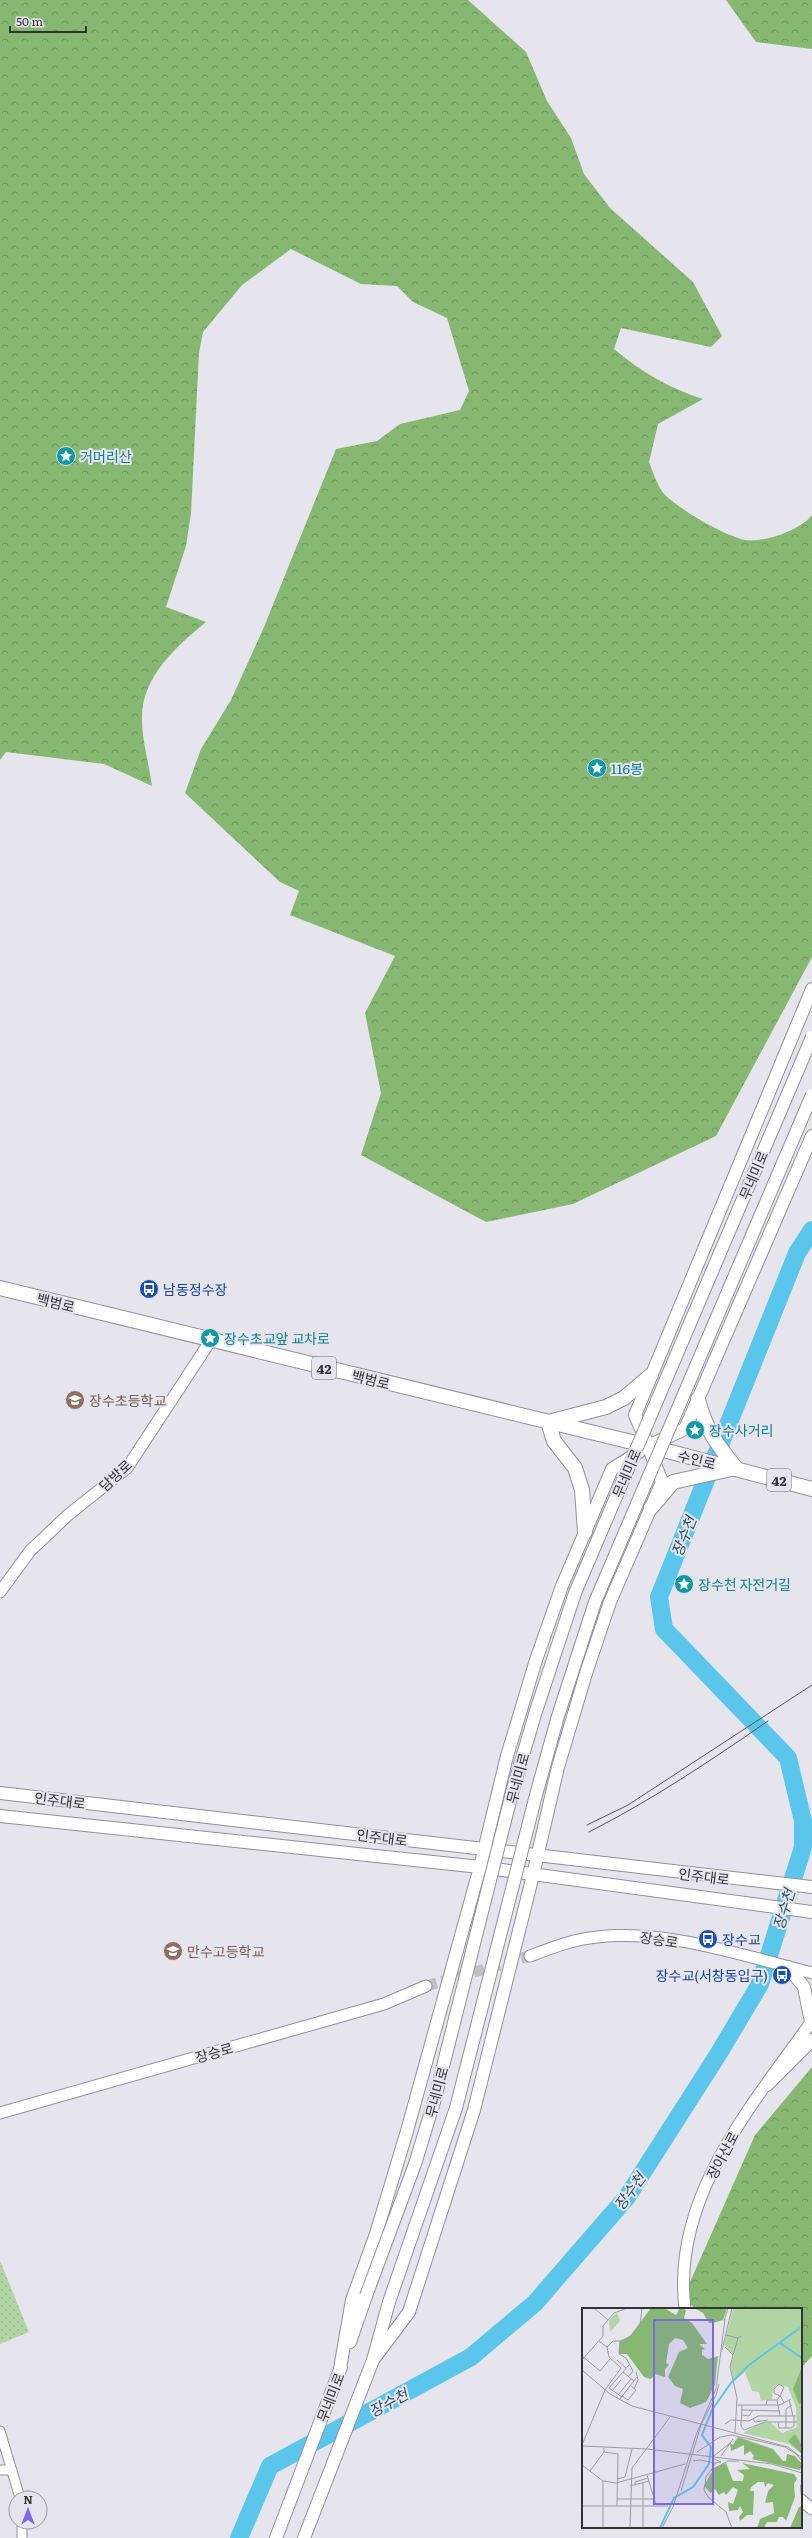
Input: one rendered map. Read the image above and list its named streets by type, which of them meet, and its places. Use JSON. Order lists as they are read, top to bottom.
{
  "streets": {
    "main road": [
      "무네미로",
      "백범로",
      "42",
      "수인로",
      "인주대로"
    ],
    "street": ["담방로", "장승로", "장아산로"]
  },
  "crossings": [
    ["백범로", "수인로"],
    ["백범로", "담방로"]
  ],
  "water": ["장수천"],
  "places": {
    "place": [
      "거머리산",
      "116봉",
      "장수초교앞 교차로",
      "장수사거리",
      "장수천 자전거길"
    ],
    "bus stop": ["남동정수장", "장수교", "장수교(서창동입구)"],
    "school or university": ["장수초등학교", "만수고등학교"]
  },
  "scale_bar": "50 m",
  "north": "top"
}
